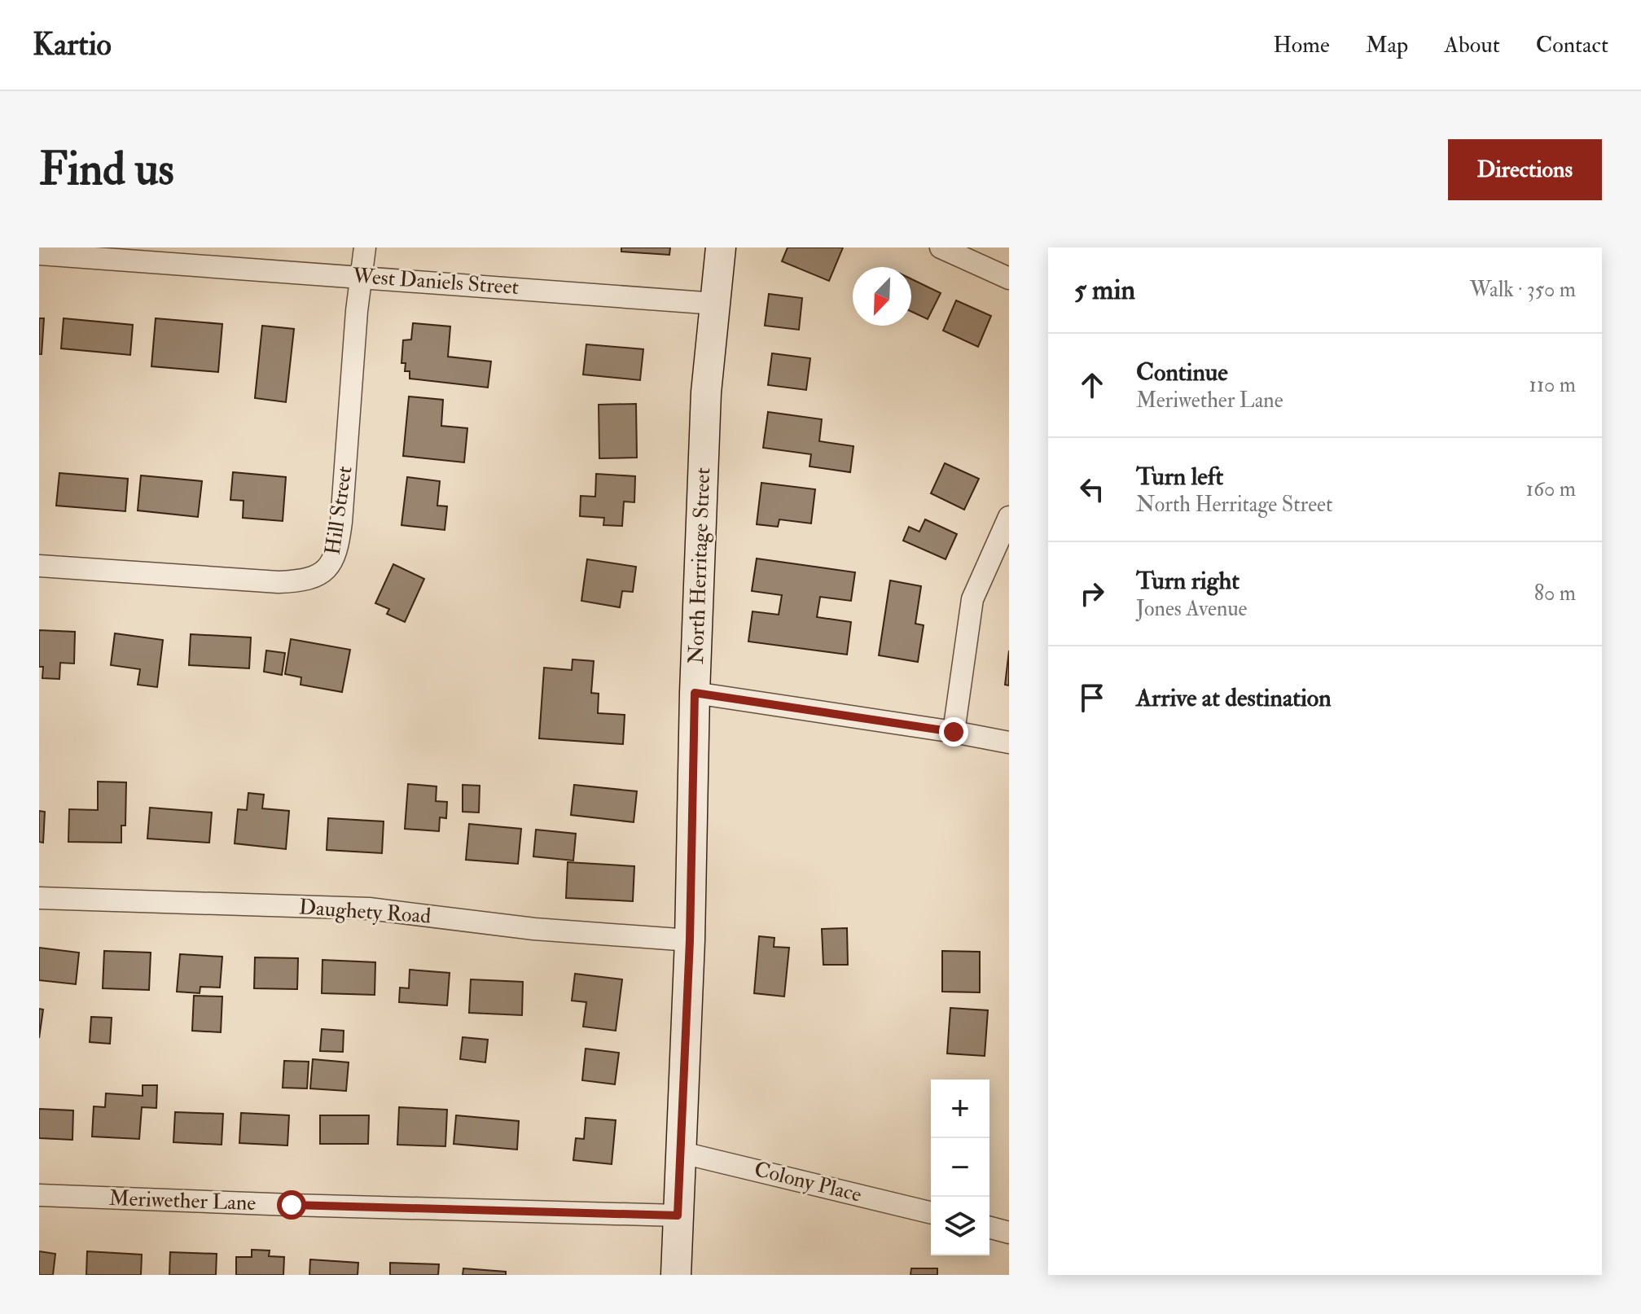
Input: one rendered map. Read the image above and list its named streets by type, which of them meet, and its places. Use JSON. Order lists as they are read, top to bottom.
{
  "streets": {
    "street": [
      "West Daniels Street",
      "Hill Street",
      "North Herritage Street",
      "Daughety Road",
      "Colony Place",
      "Meriwether Lane"
    ]
  },
  "crossings": [
    ["West Daniels Street", "Hill Street"],
    ["West Daniels Street", "North Herritage Street"],
    ["North Herritage Street", "Daughety Road"],
    ["North Herritage Street", "Colony Place"],
    ["North Herritage Street", "Meriwether Lane"]
  ],
  "north": "bottom left",
  "page": {
    "header": "Kartio",
    "nav": [
      "Home",
      "Map",
      "About",
      "Contact"
    ],
    "buttons": "Directions",
    "title": "Find us",
    "heading": ["5 min", "Walk · 350 m"],
    "list": [
      ["Continue", "Meriwether Lane", "110 m"],
      ["Turn left", "North Herritage Street", "160 m"],
      ["Turn right", "Jones Avenue", "80 m"],
      "Arrive at destination"
    ],
    "map_buttons": ["+", "−"]
  }
}
